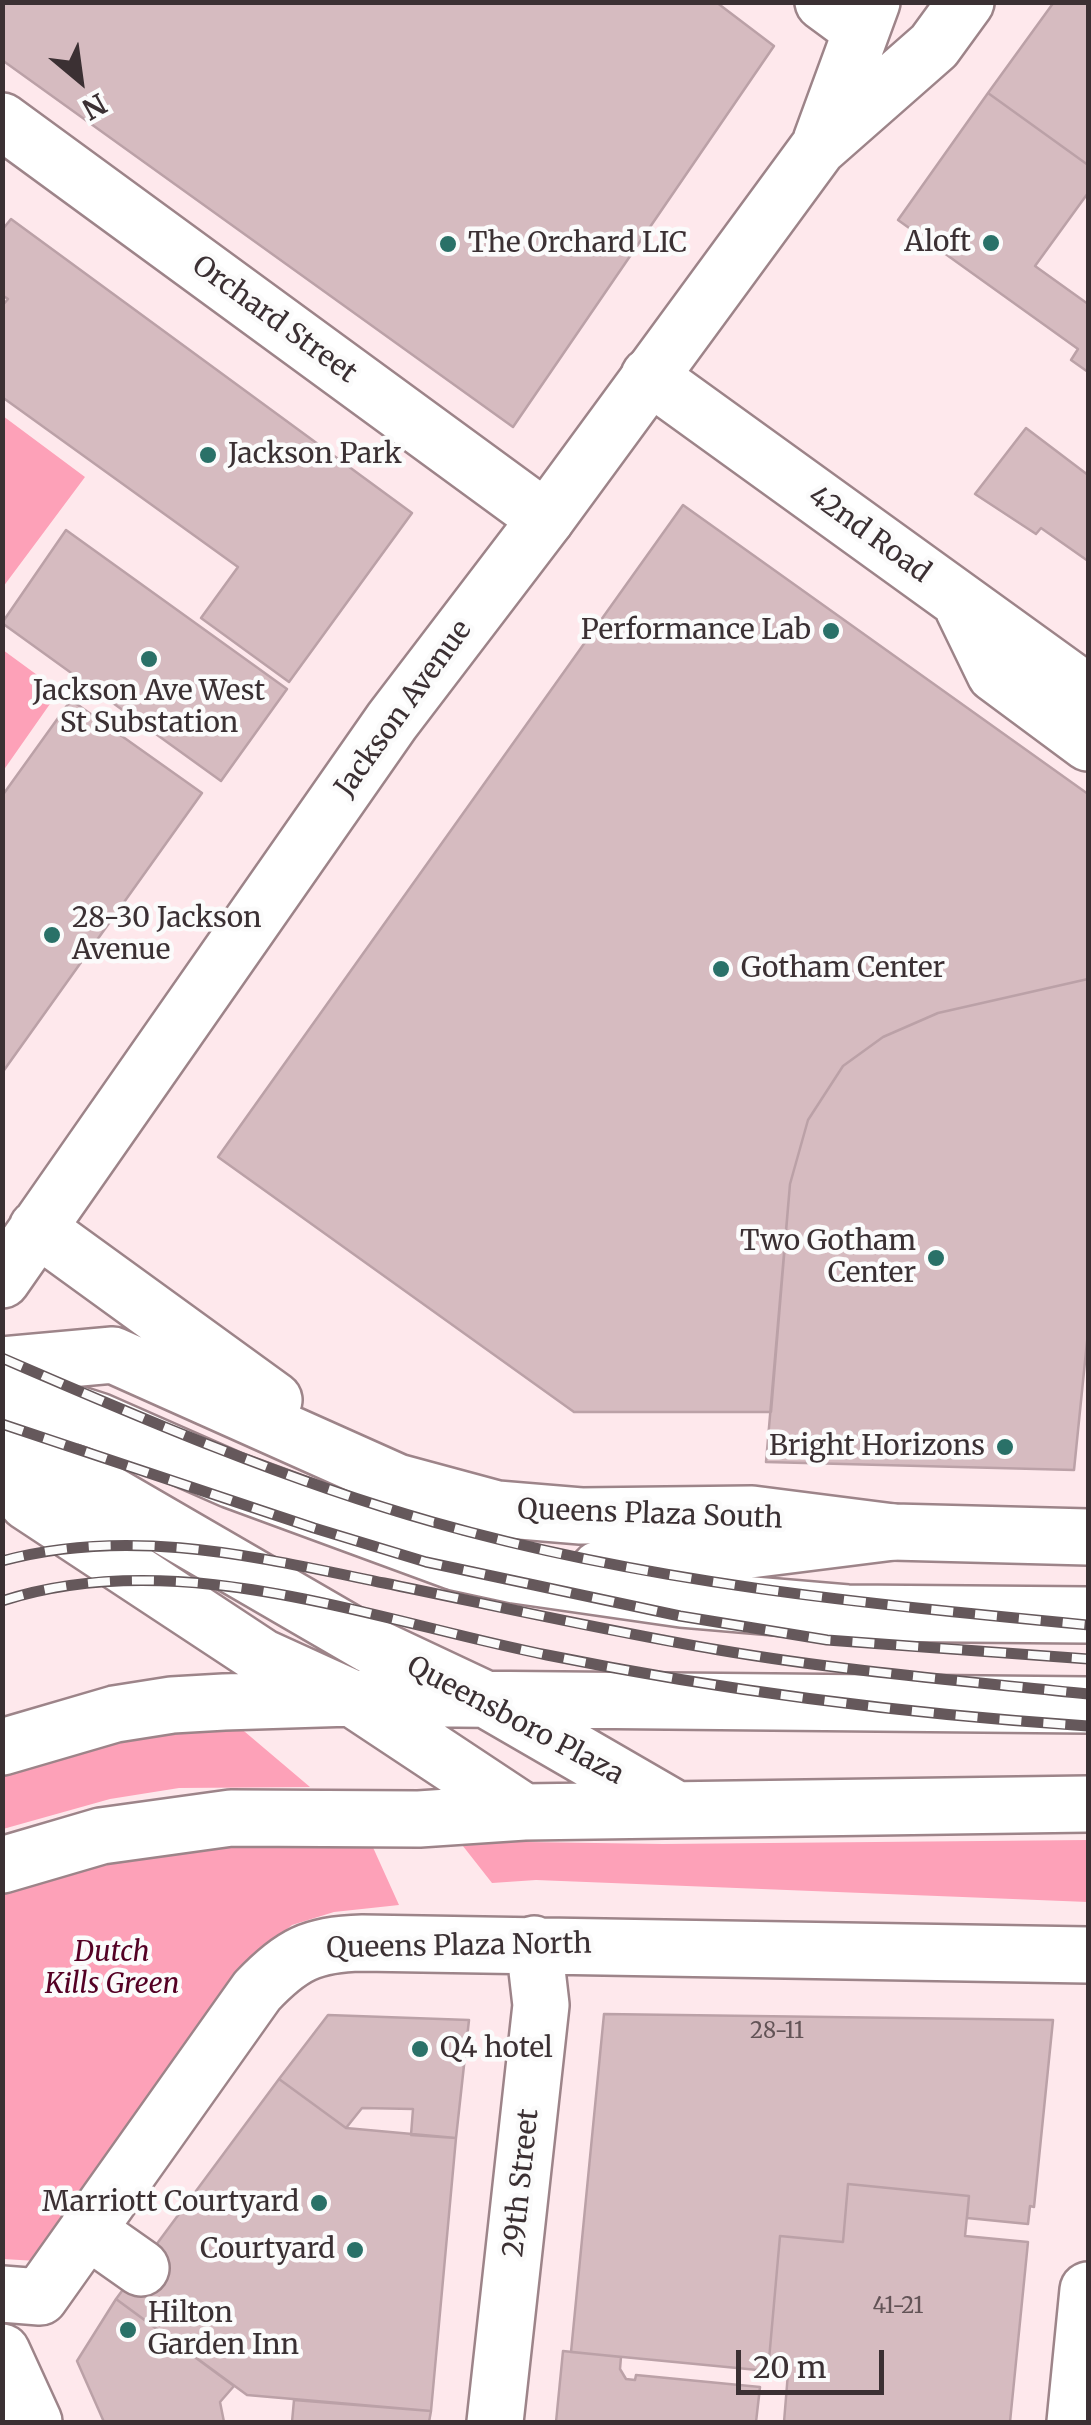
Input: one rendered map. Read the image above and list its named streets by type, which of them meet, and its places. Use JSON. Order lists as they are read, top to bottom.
{
  "streets": {
    "main road": [
      "Orchard Street",
      "42nd Road",
      "Jackson Avenue",
      "Queens Plaza South",
      "Queensboro Plaza",
      "Queens Plaza North",
      "29th Street"
    ]
  },
  "crossings": [
    ["Orchard Street", "Jackson Avenue"],
    ["42nd Road", "Jackson Avenue"],
    ["Queens Plaza North", "29th Street"]
  ],
  "parks": ["Dutch Kills Green"],
  "places": [
    "Aloft",
    "The Orchard LIC",
    "Jackson Park",
    "Performance Lab",
    "Jackson Ave West St Substation",
    "28-30 Jackson Avenue",
    "Gotham Center",
    "Two Gotham Center",
    "Bright Horizons",
    "Q4 hotel",
    "Marriott Courtyard",
    "Courtyard",
    "Hilton Garden Inn"
  ],
  "house_numbers": ["28-11", "41-21"],
  "scale_bar": "20 m",
  "north": "bottom right"
}
